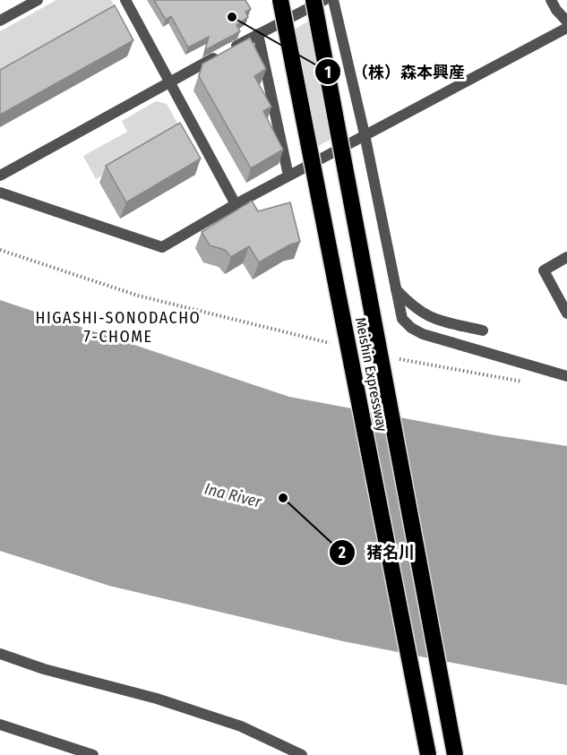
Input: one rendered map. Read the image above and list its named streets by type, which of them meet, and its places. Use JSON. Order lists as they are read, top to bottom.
{
  "streets": {
    "highway": ["Meishin Expressway"]
  },
  "districts": ["HIGASHI-SONODACHO 7-CHOME"],
  "water": ["Ina River"],
  "places": ["（株）森本興産", "猪名川"]
}
